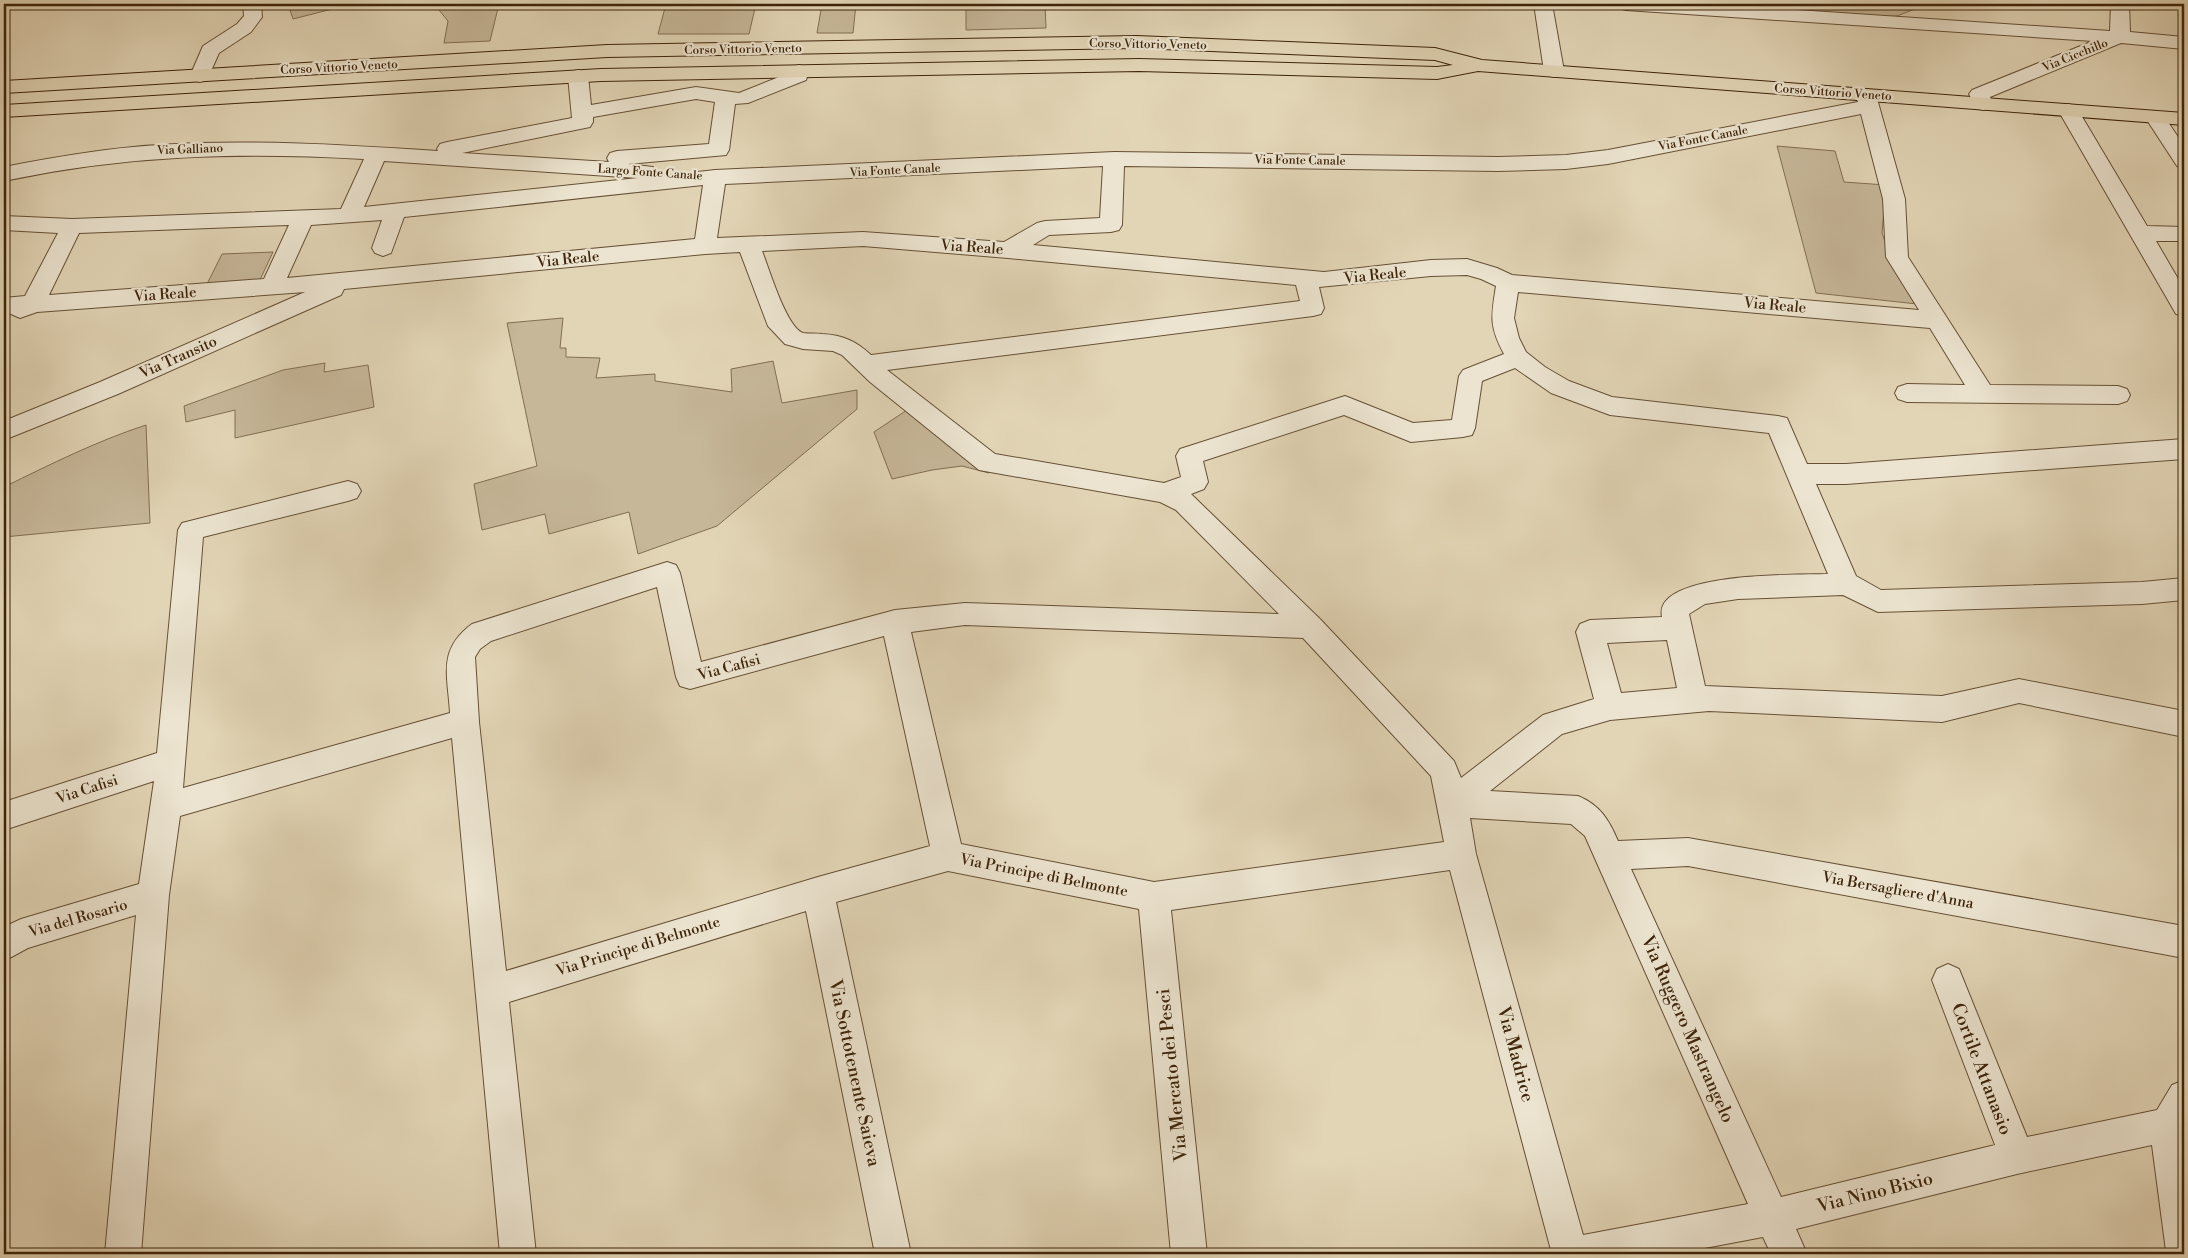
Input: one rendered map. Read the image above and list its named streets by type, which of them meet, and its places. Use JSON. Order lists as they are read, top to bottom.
{
  "streets": {
    "main road": ["Corso Vittorio Veneto"],
    "street": [
      "Via Cicchillo",
      "Via Fonte Canale",
      "Via Galliano",
      "Largo Fonte Canale",
      "Via Reale",
      "Via Transito",
      "Via Cafisi",
      "Via Principe di Belmonte",
      "Via Bersagliere d'Anna",
      "Via del Rosario",
      "Via Ruggero Mastrangelo",
      "Via Madrice",
      "Cortile Attanasio",
      "Via Sottotenente Saieva",
      "Via Mercato dei Pesci",
      "Via Nino Bixio"
    ]
  },
  "crossings": [
    ["Corso Vittorio Veneto", "Via Cicchillo"],
    ["Corso Vittorio Veneto", "Via Fonte Canale"],
    ["Via Fonte Canale", "Largo Fonte Canale"],
    ["Via Galliano", "Largo Fonte Canale"],
    ["Via Reale", "Via Transito"],
    ["Via Cafisi", "Via Principe di Belmonte"],
    ["Via Principe di Belmonte", "Via Madrice"],
    ["Via Principe di Belmonte", "Via Sottotenente Saieva"],
    ["Via Principe di Belmonte", "Via Mercato dei Pesci"],
    ["Via Bersagliere d'Anna", "Via Ruggero Mastrangelo"],
    ["Via Ruggero Mastrangelo", "Via Madrice"],
    ["Via Ruggero Mastrangelo", "Via Nino Bixio"],
    ["Cortile Attanasio", "Via Nino Bixio"]
  ]
}
